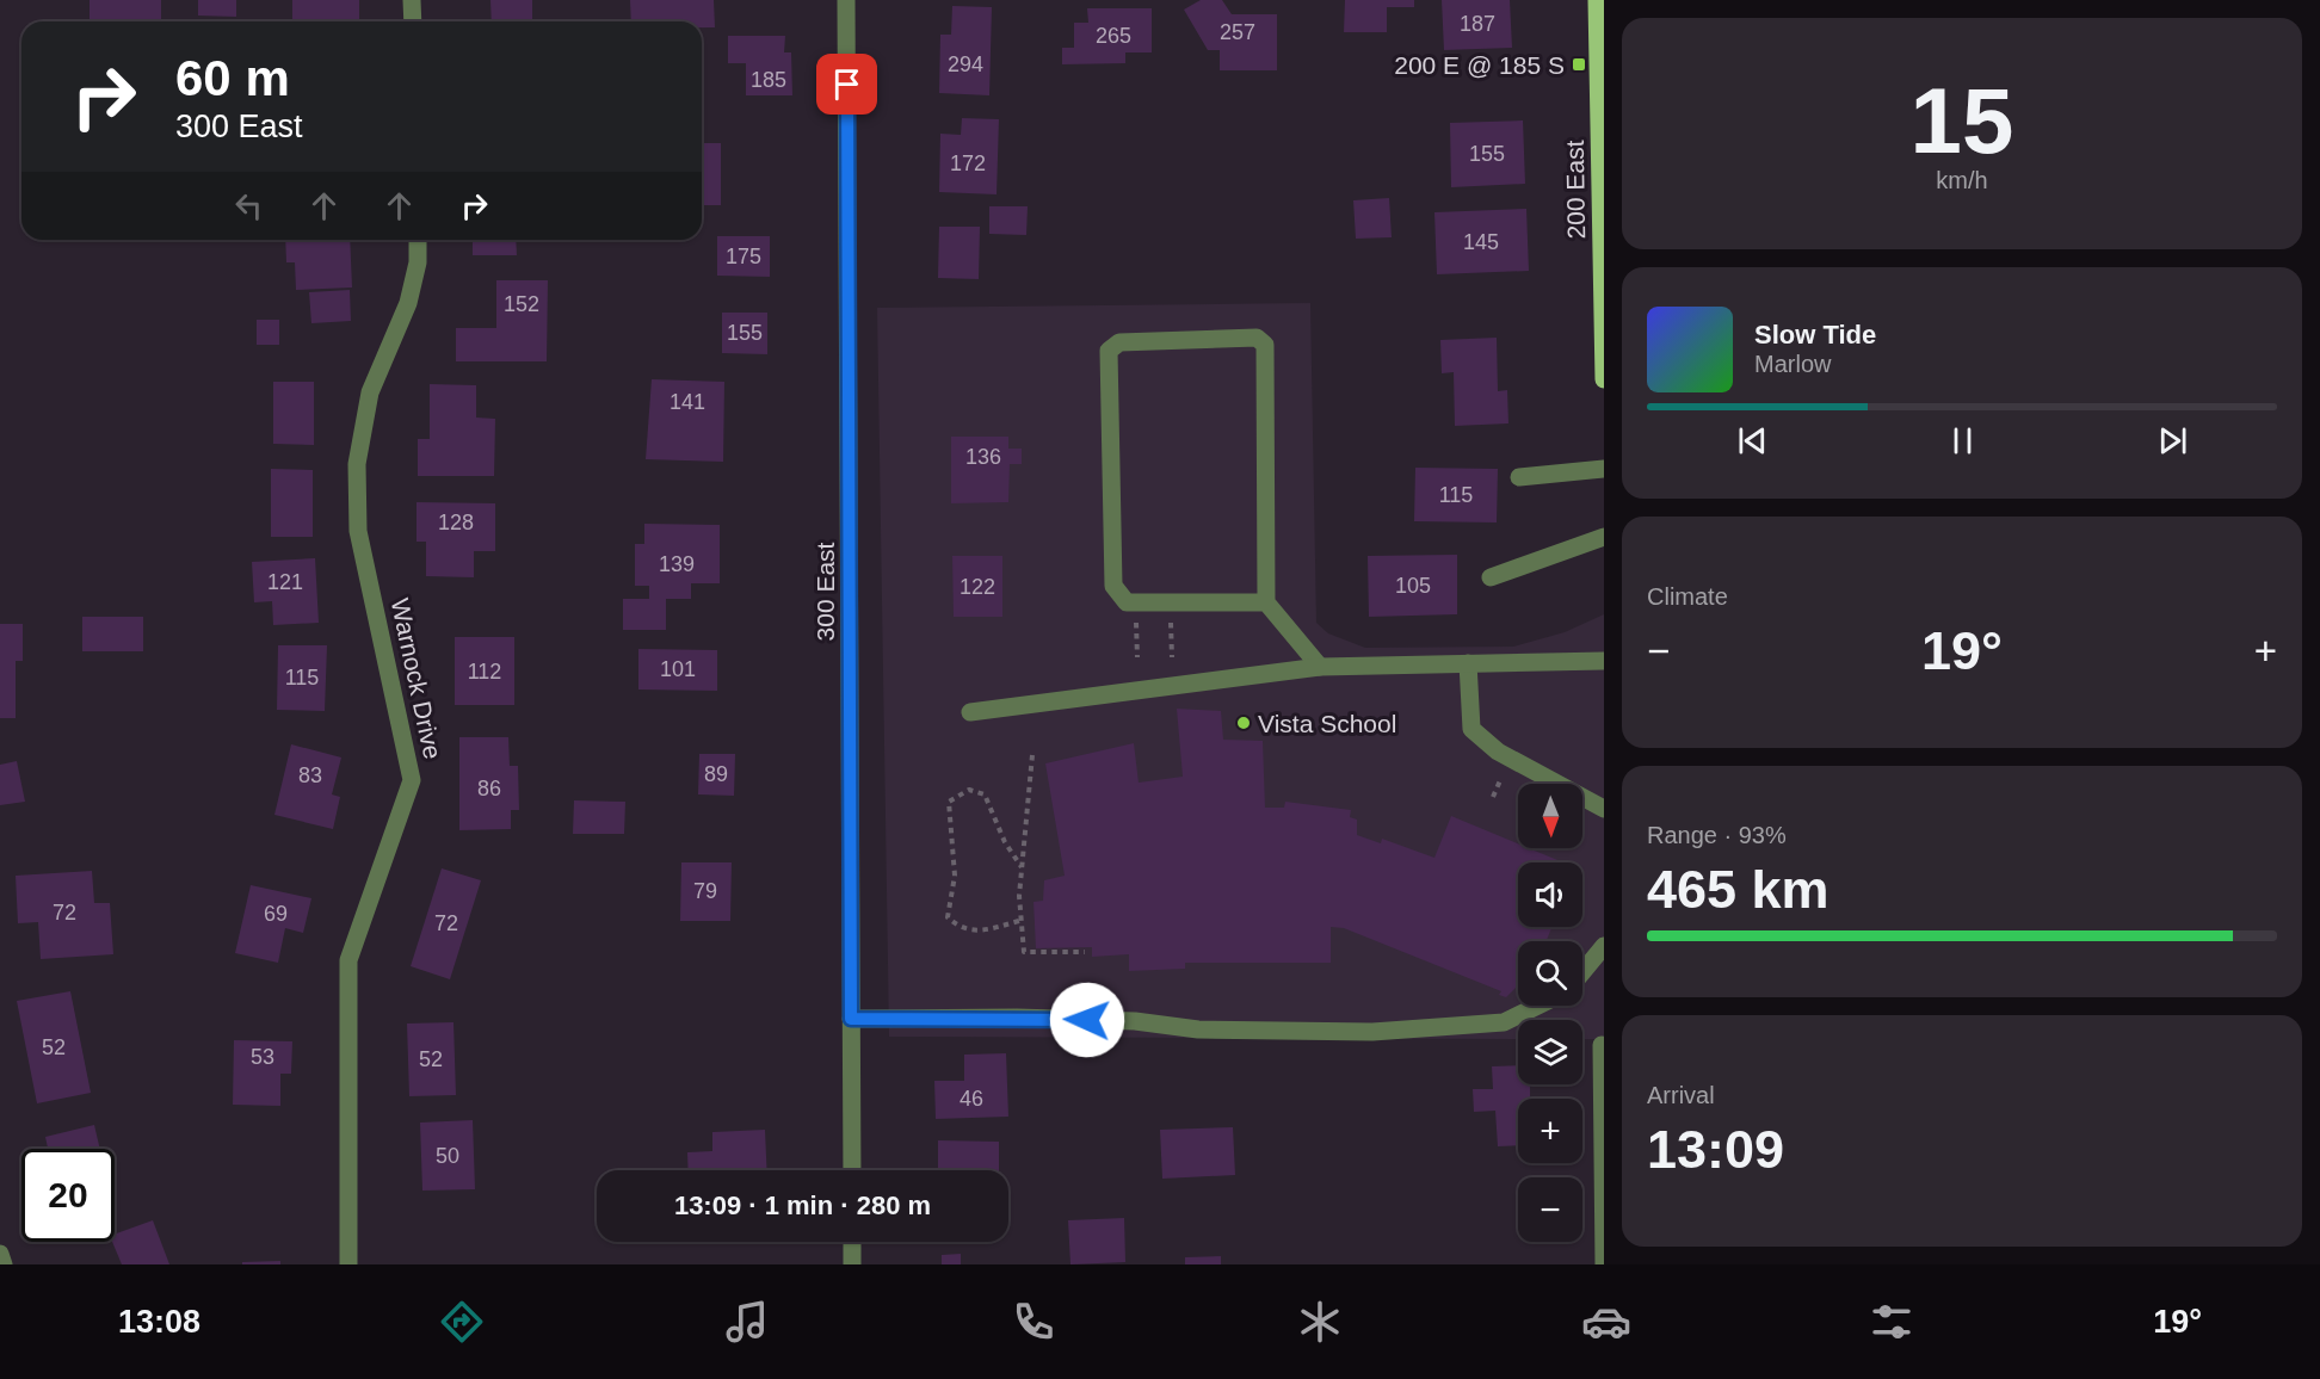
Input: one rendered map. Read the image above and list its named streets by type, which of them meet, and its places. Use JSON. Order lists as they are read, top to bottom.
{
  "streets": {
    "main road": ["200 East"],
    "street": ["300 East", "Warnock Drive"]
  },
  "places": {
    "transit": ["200 E @ 185 S"],
    "other": ["Vista School"]
  },
  "house_numbers": [
    "187",
    "257",
    "265",
    "294",
    "185",
    "155",
    "172",
    "145",
    "175",
    "152",
    "155",
    "141",
    "136",
    "115",
    "128",
    "139",
    "121",
    "105",
    "122",
    "101",
    "112",
    "115",
    "89",
    "83",
    "86",
    "79",
    "72",
    "69",
    "72",
    "52",
    "53",
    "52",
    "46",
    "50"
  ],
  "north": "bottom",
  "page": {
    "tile": [
      ["15", "km/h"],
      "Climate",
      ["Range · 93%", "465 km"],
      ["Arrival", "13:09"]
    ],
    "turn": ["60 m", "300 East"],
    "song": ["Slow Tide", "Marlow"],
    "heat": ["−", "19°", "+"],
    "map_buttons": ["+", "−"],
    "limit": "20",
    "trip": "13:09 · 1 min · 280 m",
    "tabs": ["13:08", "19°"]
  }
}
